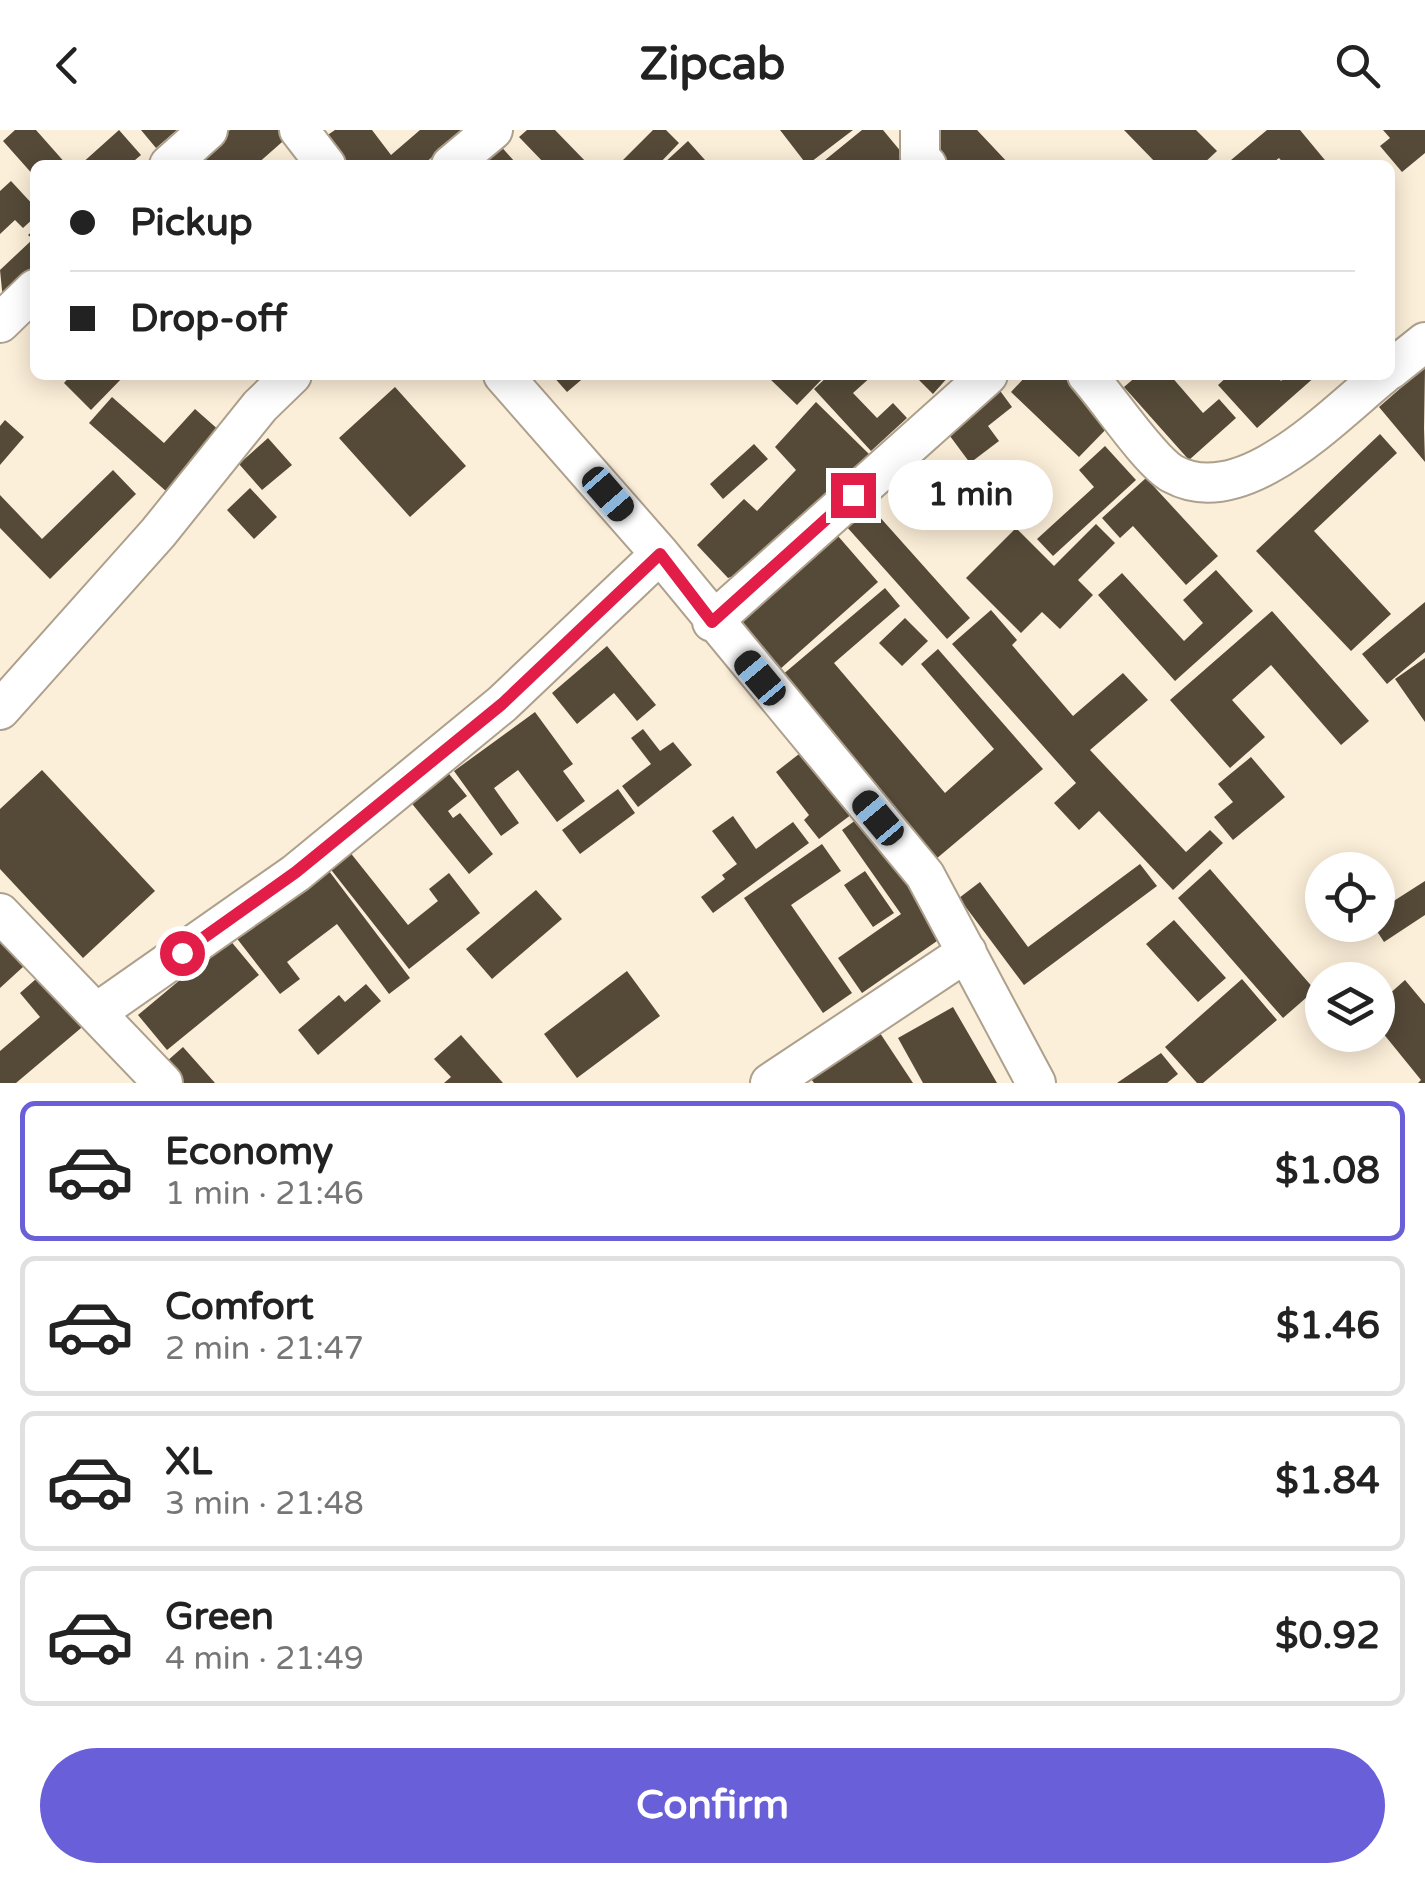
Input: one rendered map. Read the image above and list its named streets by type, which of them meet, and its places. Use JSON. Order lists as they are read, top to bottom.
{
  "page": {
    "header": "Zipcab",
    "banner": ["Pickup", "Drop-off"],
    "bubble": "1 min",
    "list": [
      {
        "name": "Economy",
        "note": "1 min · 21:46",
        "value": "$1.08"
      },
      {
        "name": "Comfort",
        "note": "2 min · 21:47",
        "value": "$1.46"
      },
      {
        "name": "XL",
        "note": "3 min · 21:48",
        "value": "$1.84"
      },
      {
        "name": "Green",
        "note": "4 min · 21:49",
        "value": "$0.92"
      }
    ],
    "buttons": "Confirm"
  }
}
